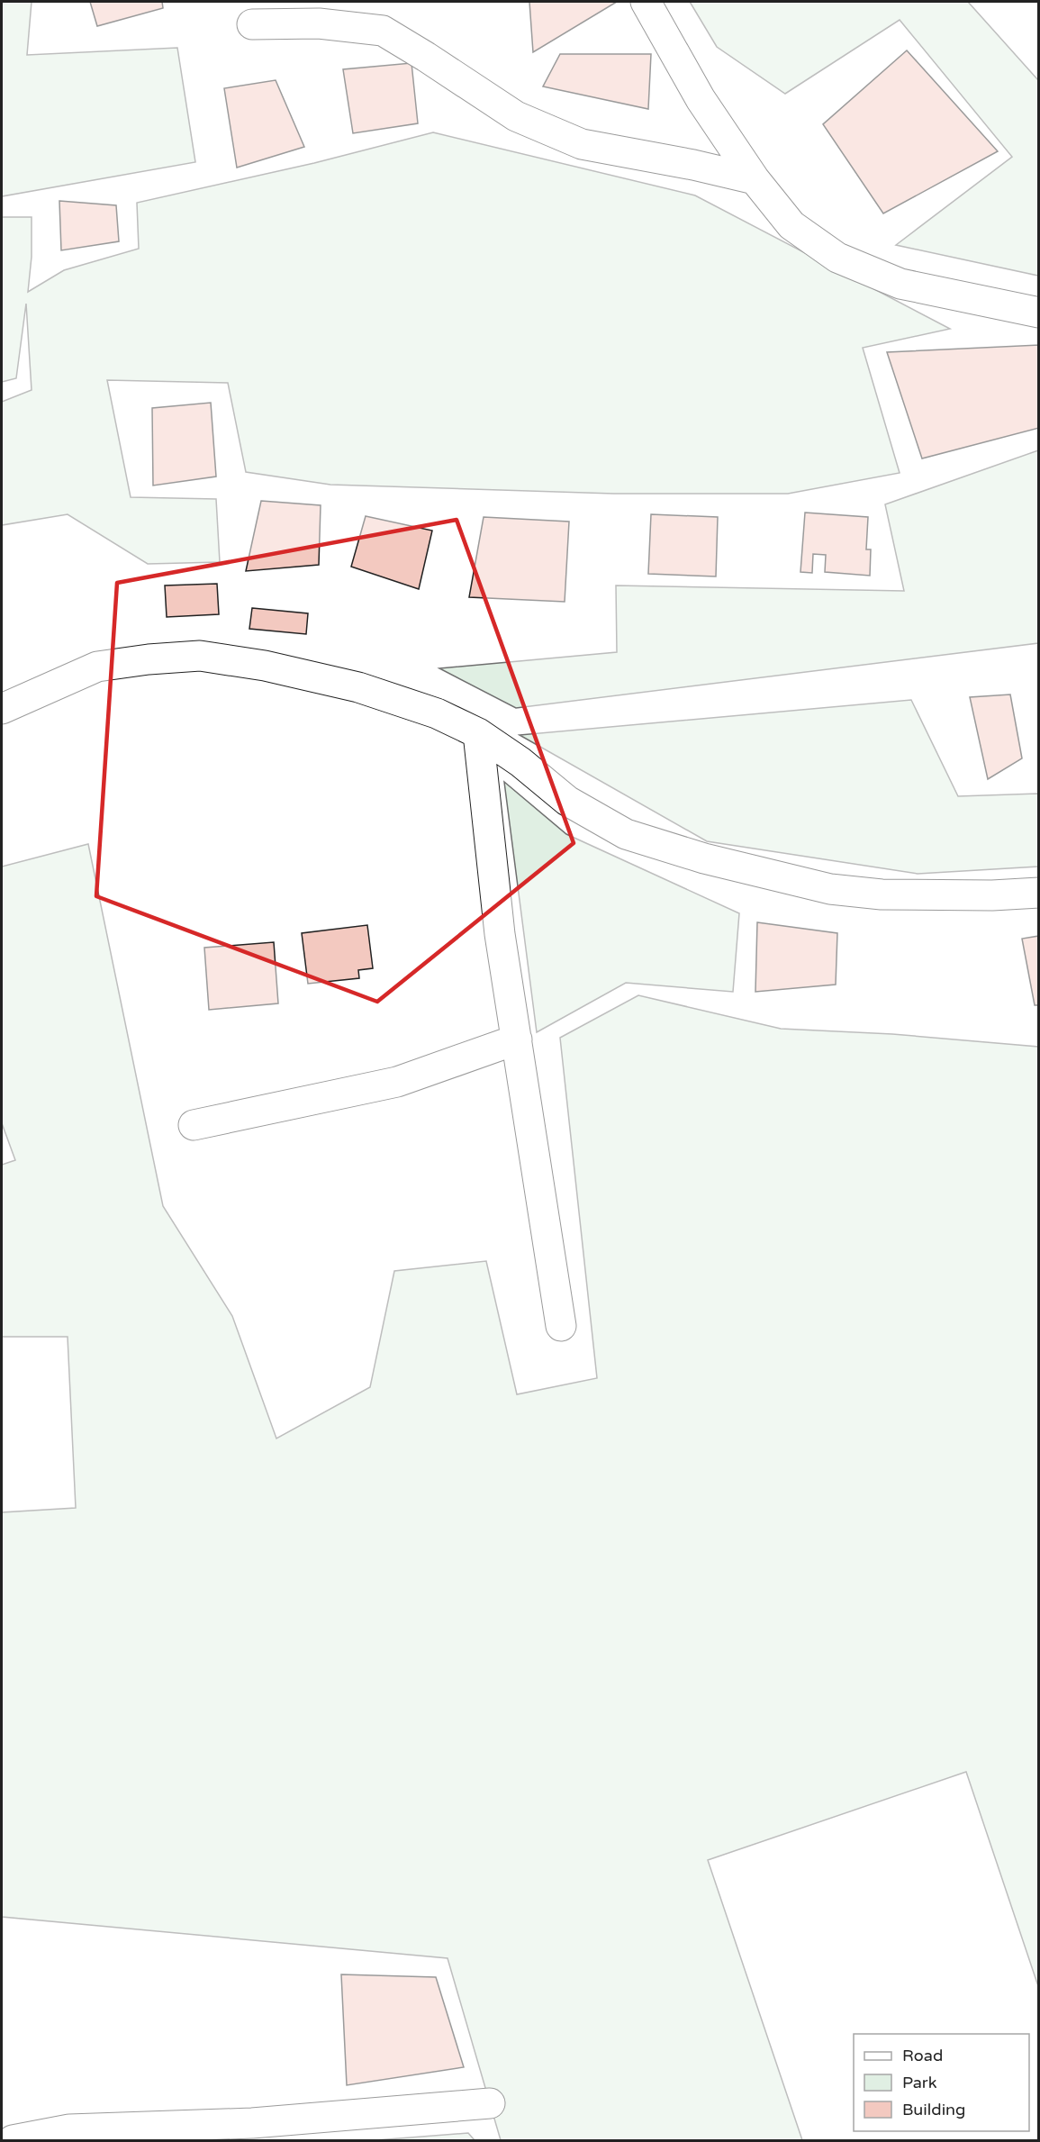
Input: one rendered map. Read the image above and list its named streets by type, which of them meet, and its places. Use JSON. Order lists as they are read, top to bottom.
{
  "legend": ["Road", "Park", "Building"]
}
